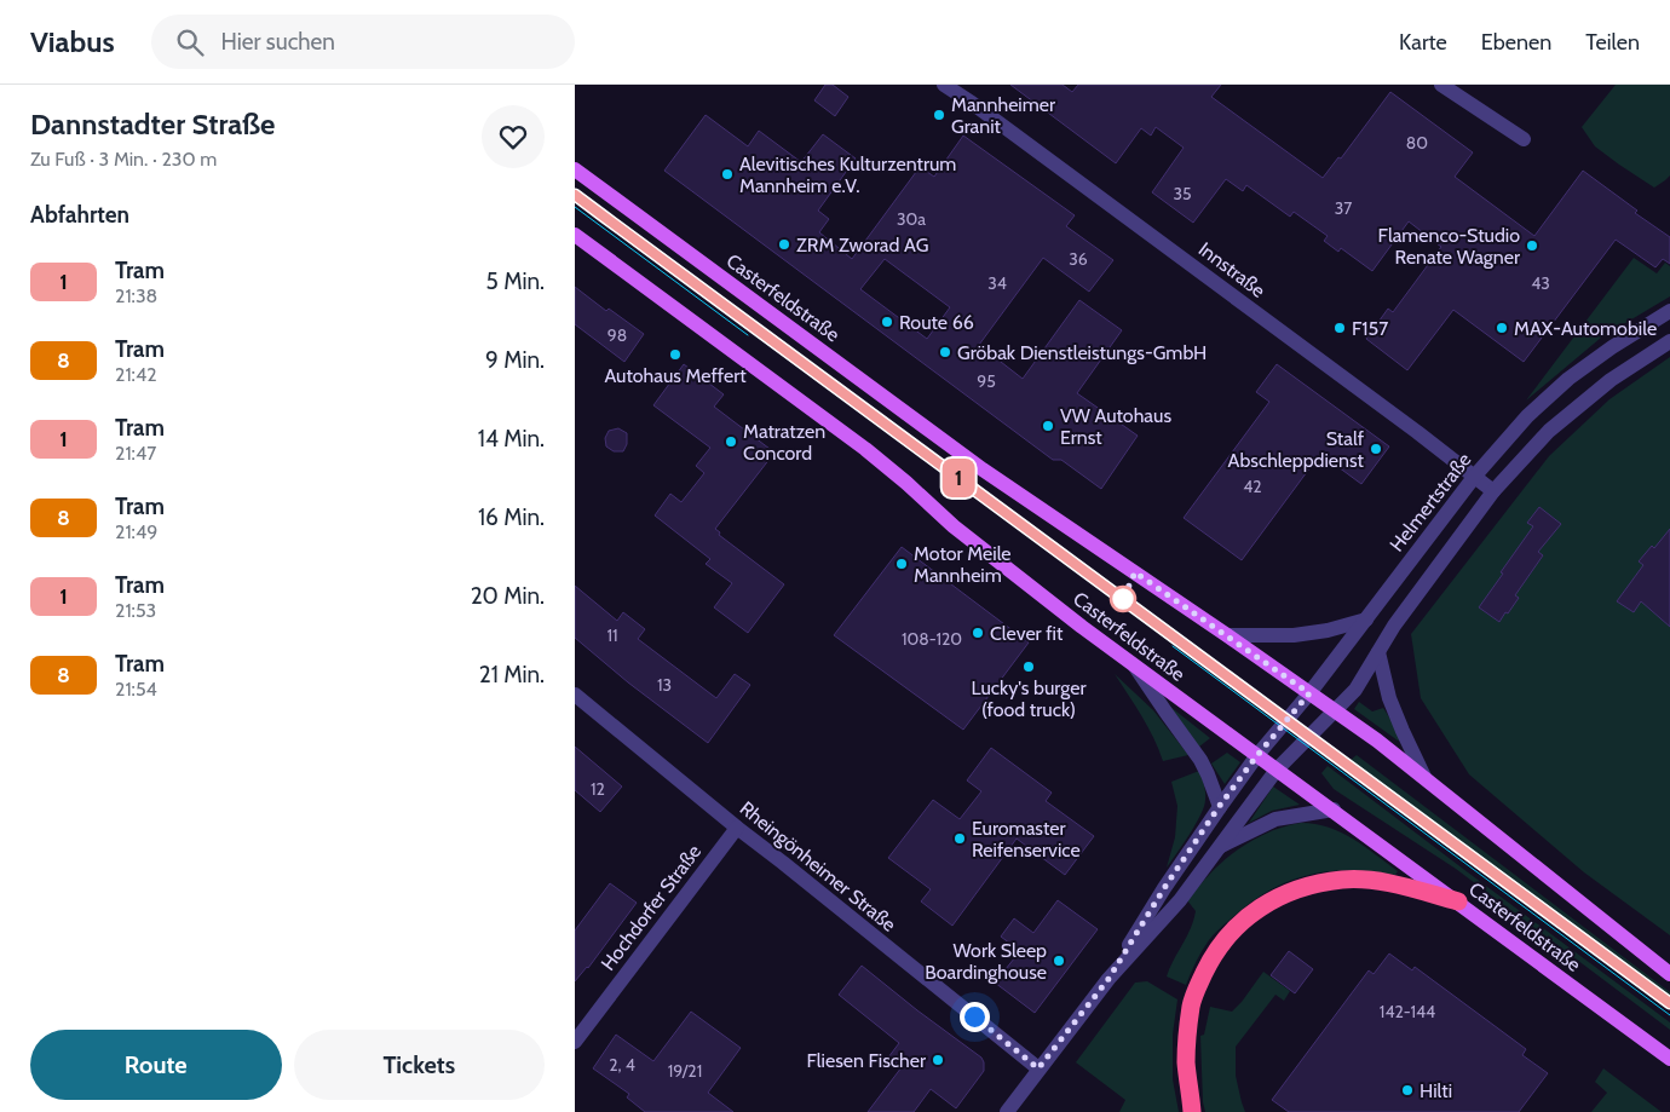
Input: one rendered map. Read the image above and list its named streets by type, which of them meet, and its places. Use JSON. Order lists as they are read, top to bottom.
{
  "streets": {
    "main road": ["Casterfeldstraße"],
    "street": [
      "Innstraße",
      "Helmertstraße",
      "Rheingönheimer Straße",
      "Hochdorfer Straße"
    ]
  },
  "crossings": [
    ["Innstraße", "Helmertstraße"],
    ["Casterfeldstraße", "Helmertstraße"],
    ["Rheingönheimer Straße", "Hochdorfer Straße"]
  ],
  "places": [
    "Mannheimer Granit",
    "Alevitisches Kulturzentrum Mannheim e.V.",
    "ZRM Zworad AG",
    "Flamenco-Studio Renate Wagner",
    "Route 66",
    "F157",
    "MAX-Automobile",
    "Gröbak Dienstleistungs-GmbH",
    "Autohaus Meffert",
    "VW Autohaus Ernst",
    "Matratzen Concord",
    "Stalf Abschleppdienst",
    "Motor Meile Mannheim",
    "Clever fit",
    "Lucky's burger (food truck)",
    "Euromaster Reifenservice",
    "Work Sleep Boardinghouse",
    "Fliesen Fischer",
    "Hilti"
  ],
  "lines": ["tram line 1"],
  "house_numbers": [
    "80",
    "35",
    "37",
    "30a",
    "36",
    "34",
    "43",
    "98",
    "95",
    "42",
    "11",
    "108-120",
    "13",
    "12",
    "142-144",
    "2, 4",
    "19/21"
  ],
  "page": {
    "header": "Viabus",
    "search": "Hier suchen",
    "nav": ["Karte", "Ebenen", "Teilen"],
    "heading": [
      ["Dannstadter Straße", "Zu Fuß · 3 Min. · 230 m"],
      "Abfahrten"
    ],
    "on_map": "1",
    "list": [
      {
        "mark": "1",
        "name": "Tram",
        "note": "21:38",
        "value": "5 Min."
      },
      {
        "mark": "8",
        "name": "Tram",
        "note": "21:42",
        "value": "9 Min."
      },
      {
        "mark": "1",
        "name": "Tram",
        "note": "21:47",
        "value": "14 Min."
      },
      {
        "mark": "8",
        "name": "Tram",
        "note": "21:49",
        "value": "16 Min."
      },
      {
        "mark": "1",
        "name": "Tram",
        "note": "21:53",
        "value": "20 Min."
      },
      {
        "mark": "8",
        "name": "Tram",
        "note": "21:54",
        "value": "21 Min."
      }
    ],
    "buttons": ["Route", "Tickets"]
  }
}
